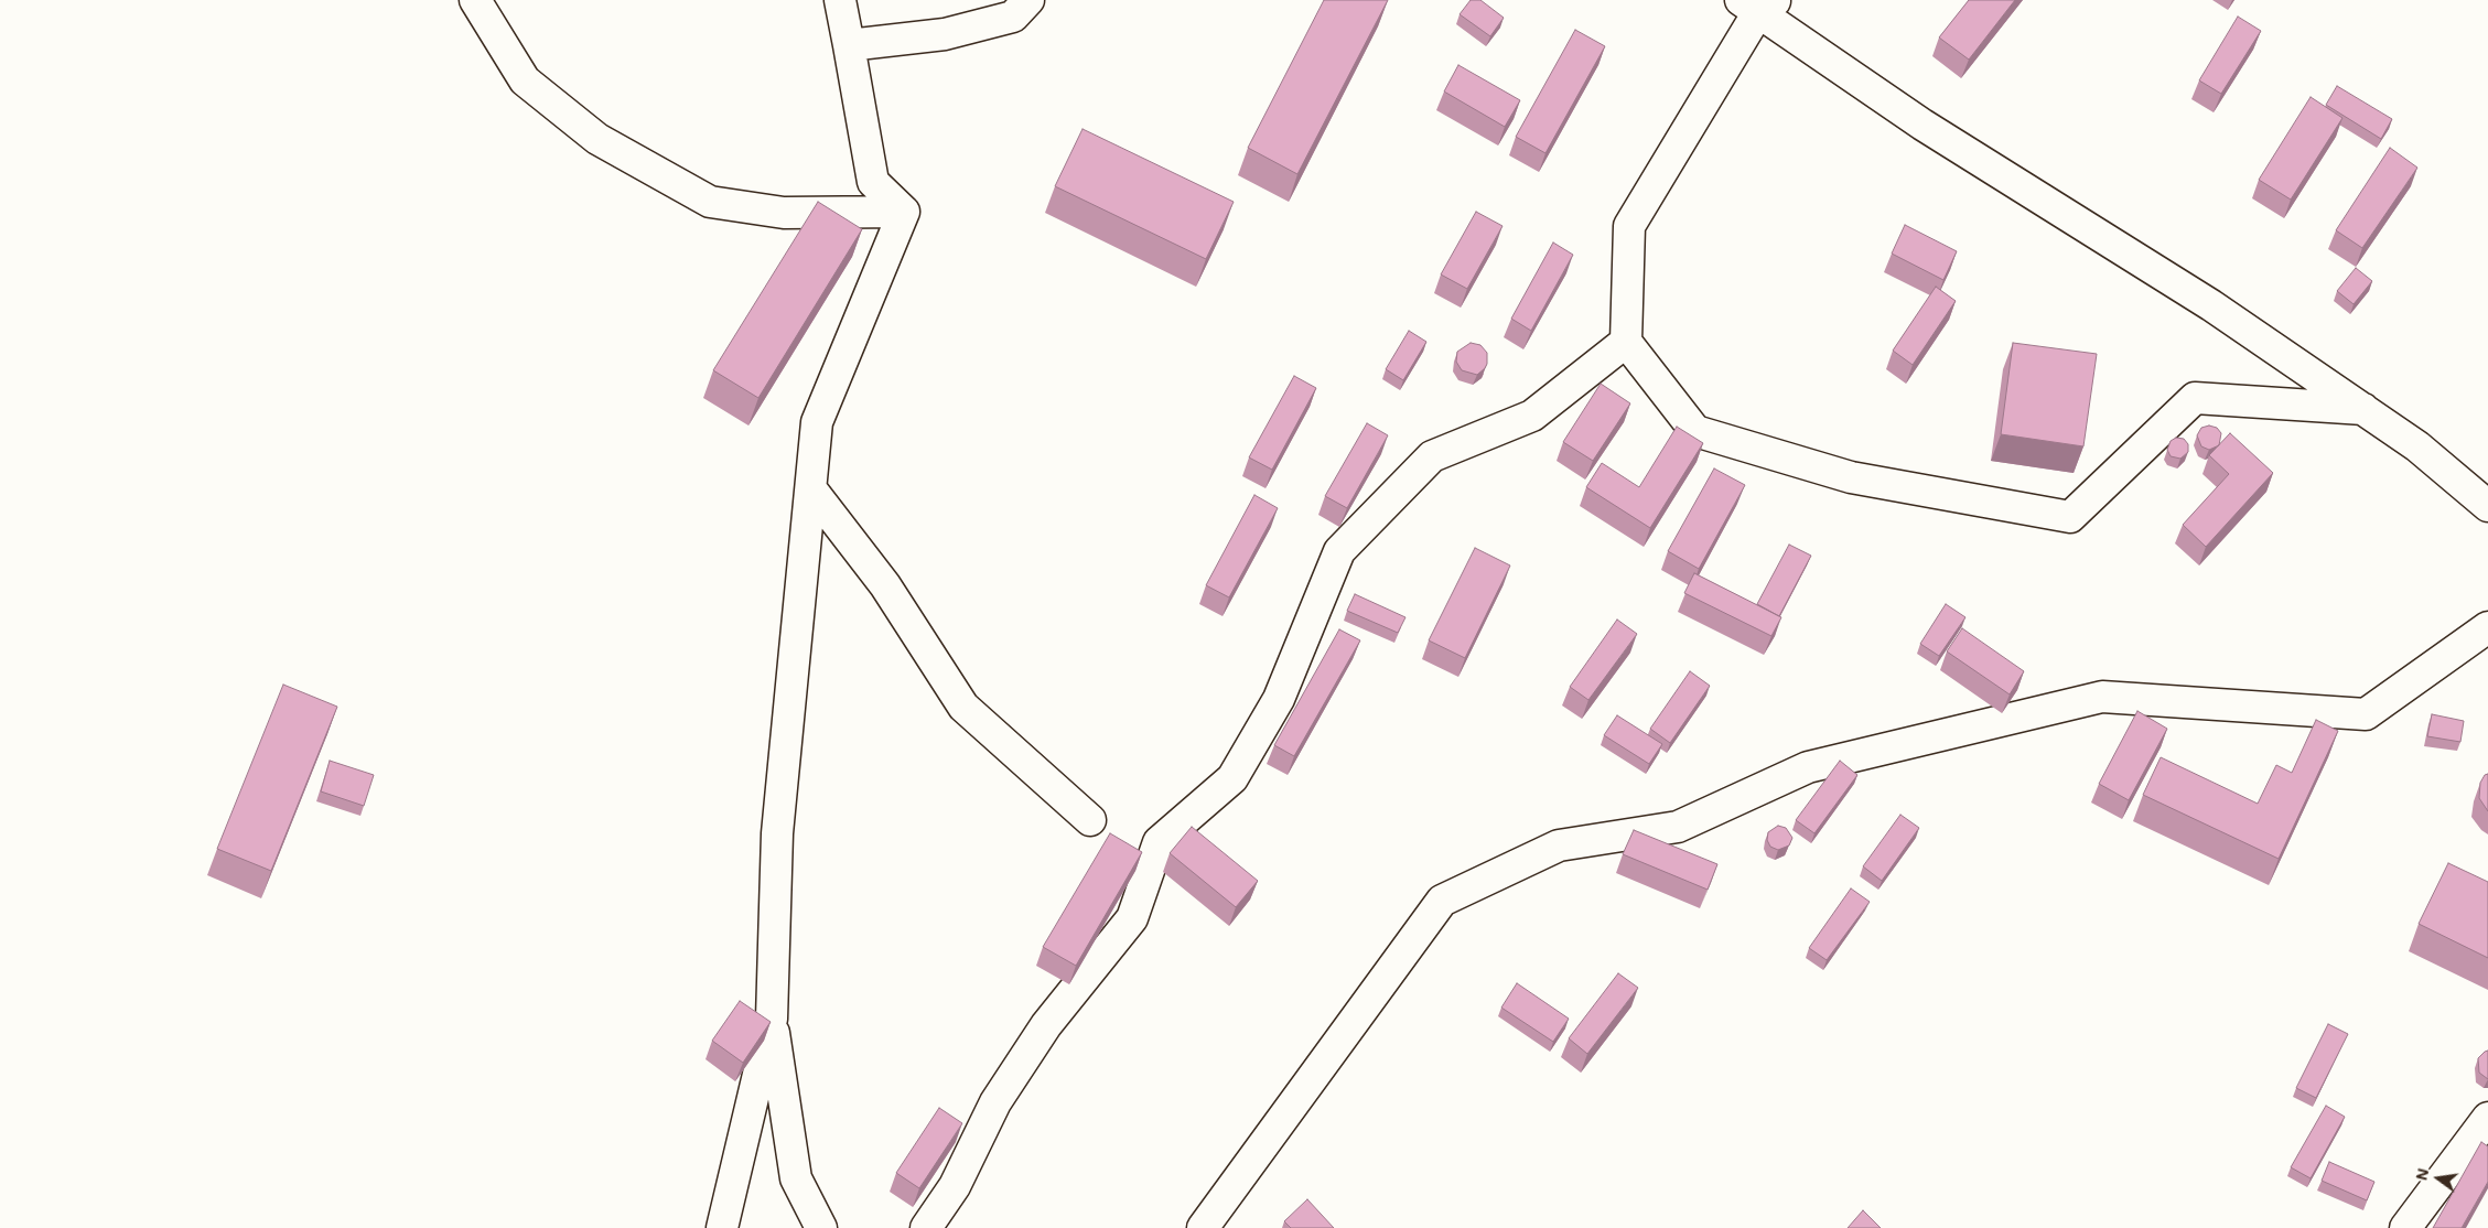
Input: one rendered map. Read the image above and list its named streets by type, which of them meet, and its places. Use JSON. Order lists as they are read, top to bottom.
{
  "north": "left"
}
